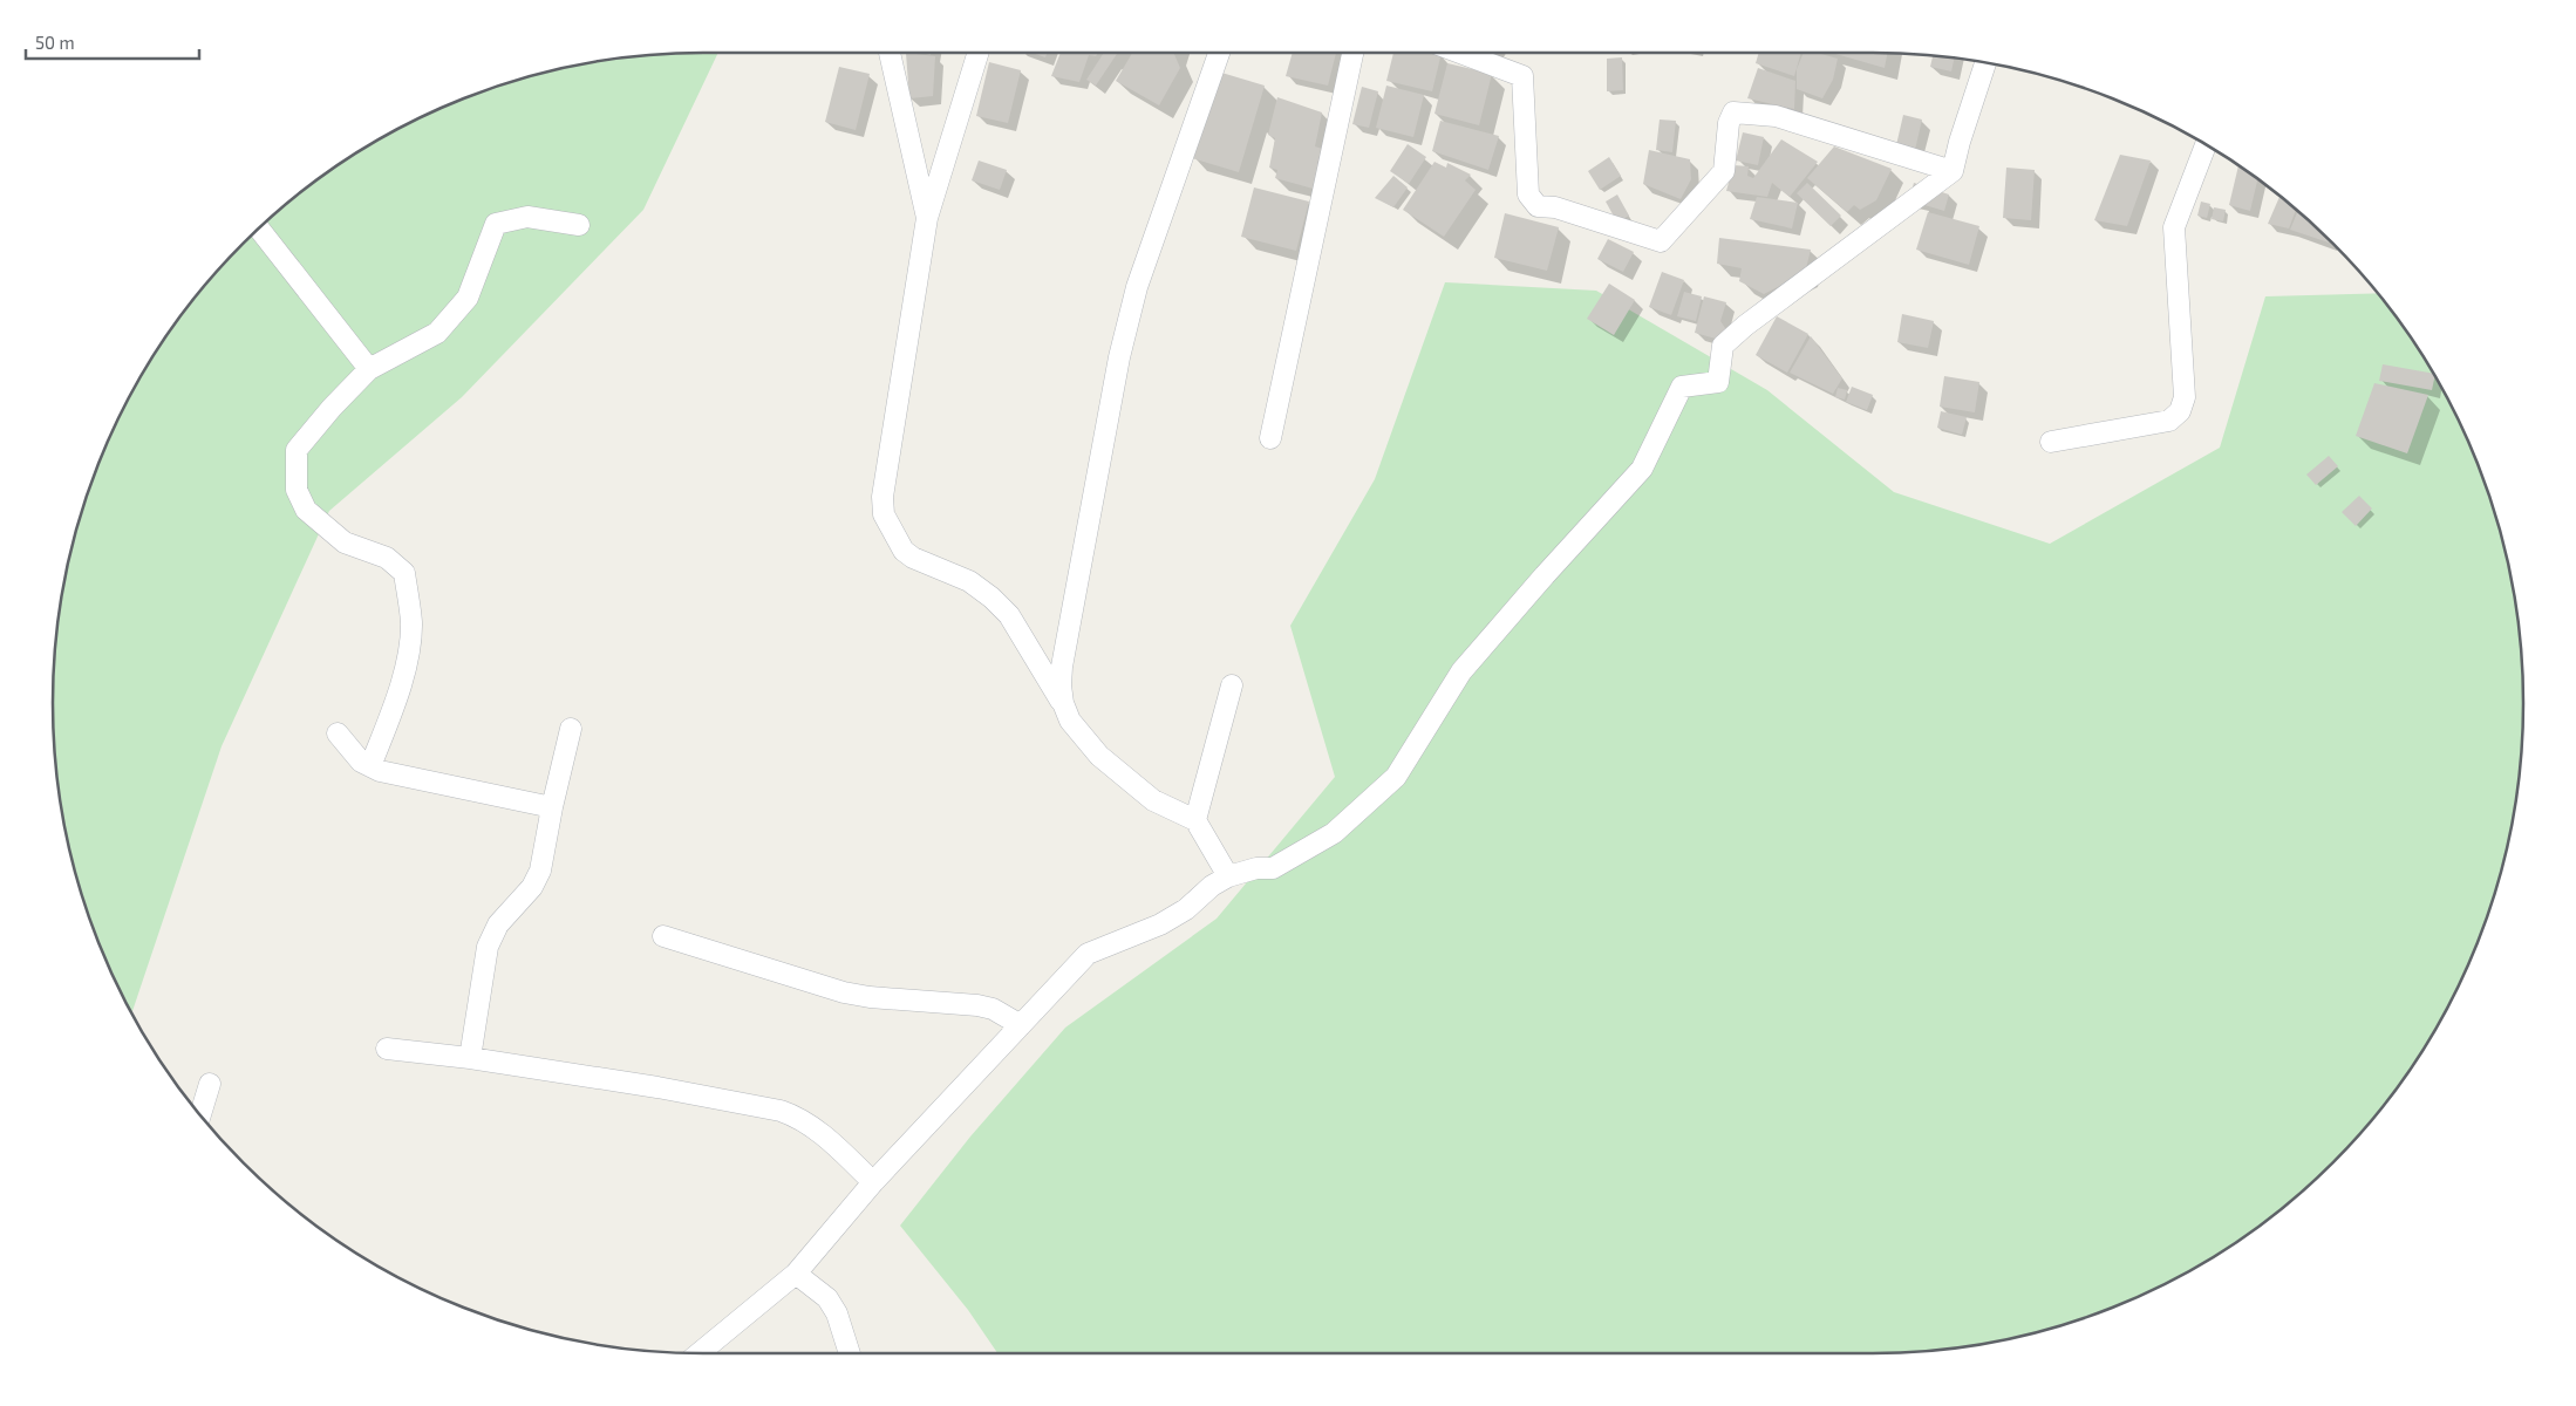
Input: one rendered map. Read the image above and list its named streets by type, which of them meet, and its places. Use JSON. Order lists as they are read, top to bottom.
{
  "scale_bar": "50 m"
}
